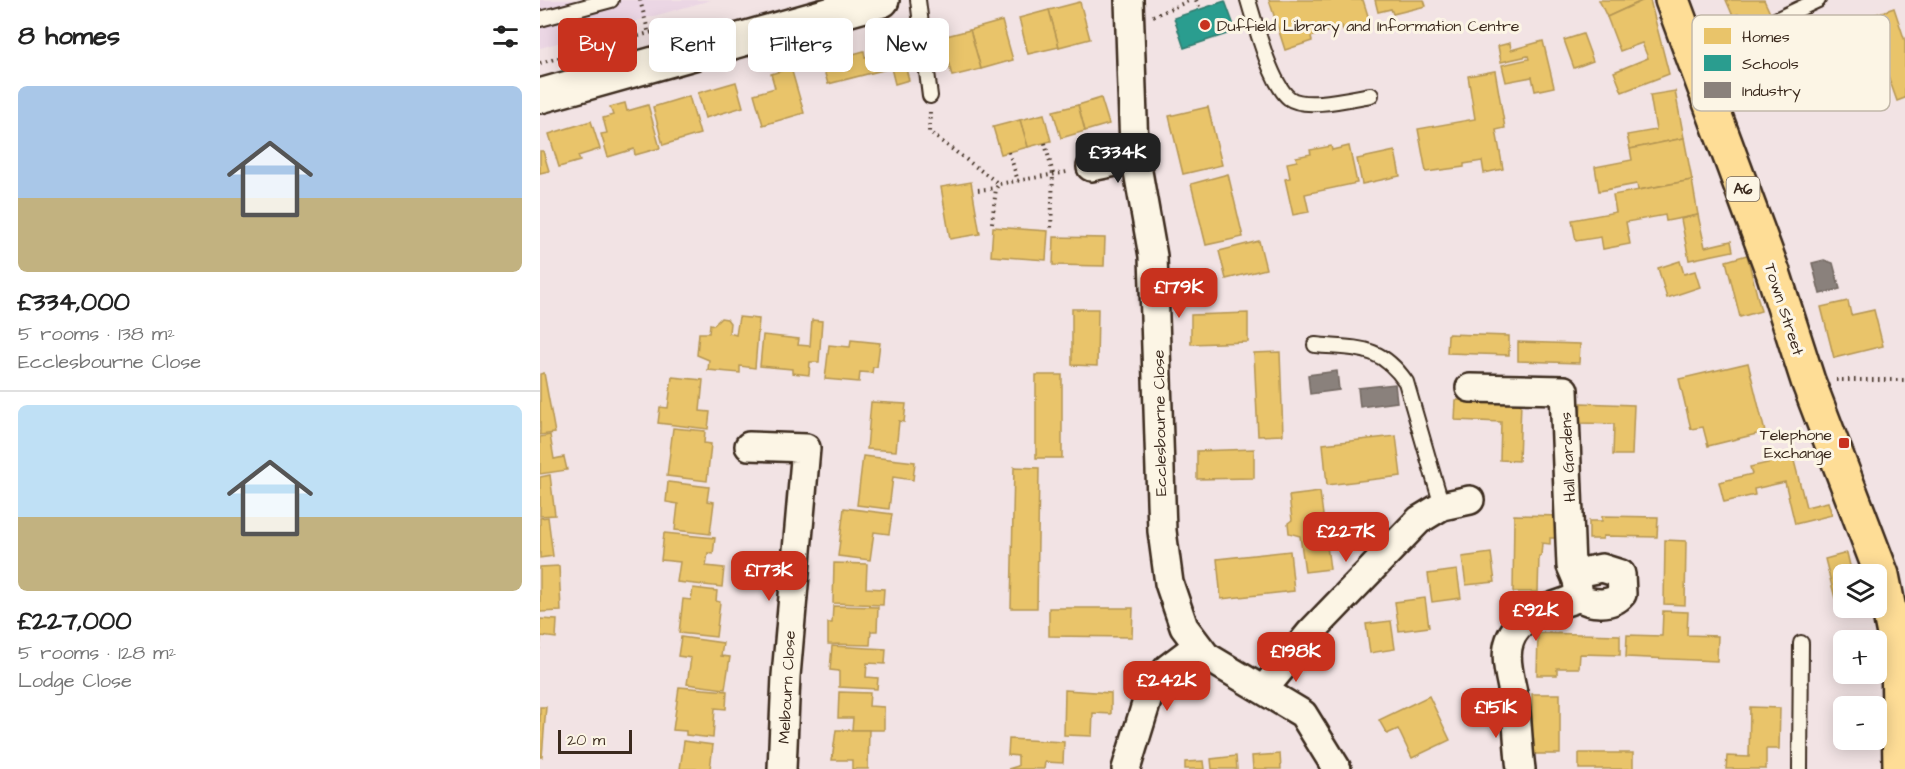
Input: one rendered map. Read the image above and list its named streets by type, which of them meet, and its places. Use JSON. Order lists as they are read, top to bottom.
{
  "streets": {
    "highway": ["A6", "Town Street"],
    "street": ["Ecclesbourne Close", "Hall Gardens", "Melbourn Close"]
  },
  "places": {
    "other": ["Duffield Library and Information Centre"],
    "transit": ["Telephone Exchange"]
  },
  "legend": ["Homes", "Schools", "Industry"],
  "scale_bar": "20 m",
  "page": {
    "heading": "8 homes",
    "chip": [
      "Buy",
      "Rent",
      "Filters",
      "New"
    ],
    "list": [
      {
        "name": "£334,000",
        "note": "5 rooms · 138 m² · Ecclesbourne Close"
      },
      {
        "name": "£227,000",
        "note": "5 rooms · 128 m² · Lodge Close"
      }
    ],
    "price": [
      "£334K",
      "£179K",
      "£227K",
      "£173K",
      "£92K",
      "£198K",
      "£242K",
      "£151K"
    ],
    "map_buttons": ["+", "−"],
    "scale": "20 m"
  }
}
